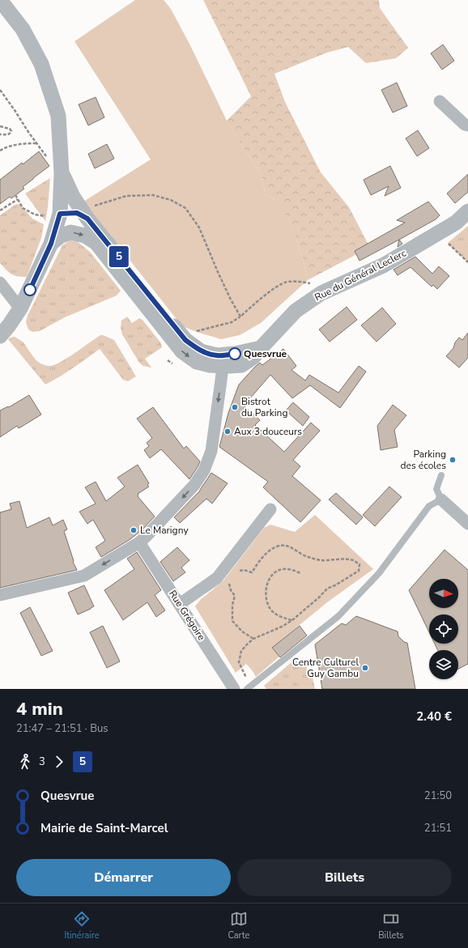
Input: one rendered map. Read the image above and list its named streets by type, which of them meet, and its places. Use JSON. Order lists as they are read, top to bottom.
{
  "streets": {
    "street": ["Rue du Général Leclerc", "Rue Grégoire"]
  },
  "places": [
    "Quesvrue",
    "Bistrot du Parking",
    "Aux 3 douceurs",
    "Parking des écoles",
    "Le Marigny",
    "Centre Culturel Guy Gambu"
  ],
  "lines": ["bus line 5"],
  "north": "right",
  "page": {
    "on_map": "5",
    "heading": ["4 min", "21:47 – 21:51 · Bus", "2.40 €"],
    "legs": ["3", "5"],
    "list": [
      {
        "name": "Quesvrue",
        "value": "21:50"
      },
      {
        "name": "Mairie de Saint-Marcel",
        "value": "21:51"
      }
    ],
    "buttons": ["Démarrer", "Billets"],
    "tabs": ["Itinéraire", "Carte", "Billets"]
  }
}
